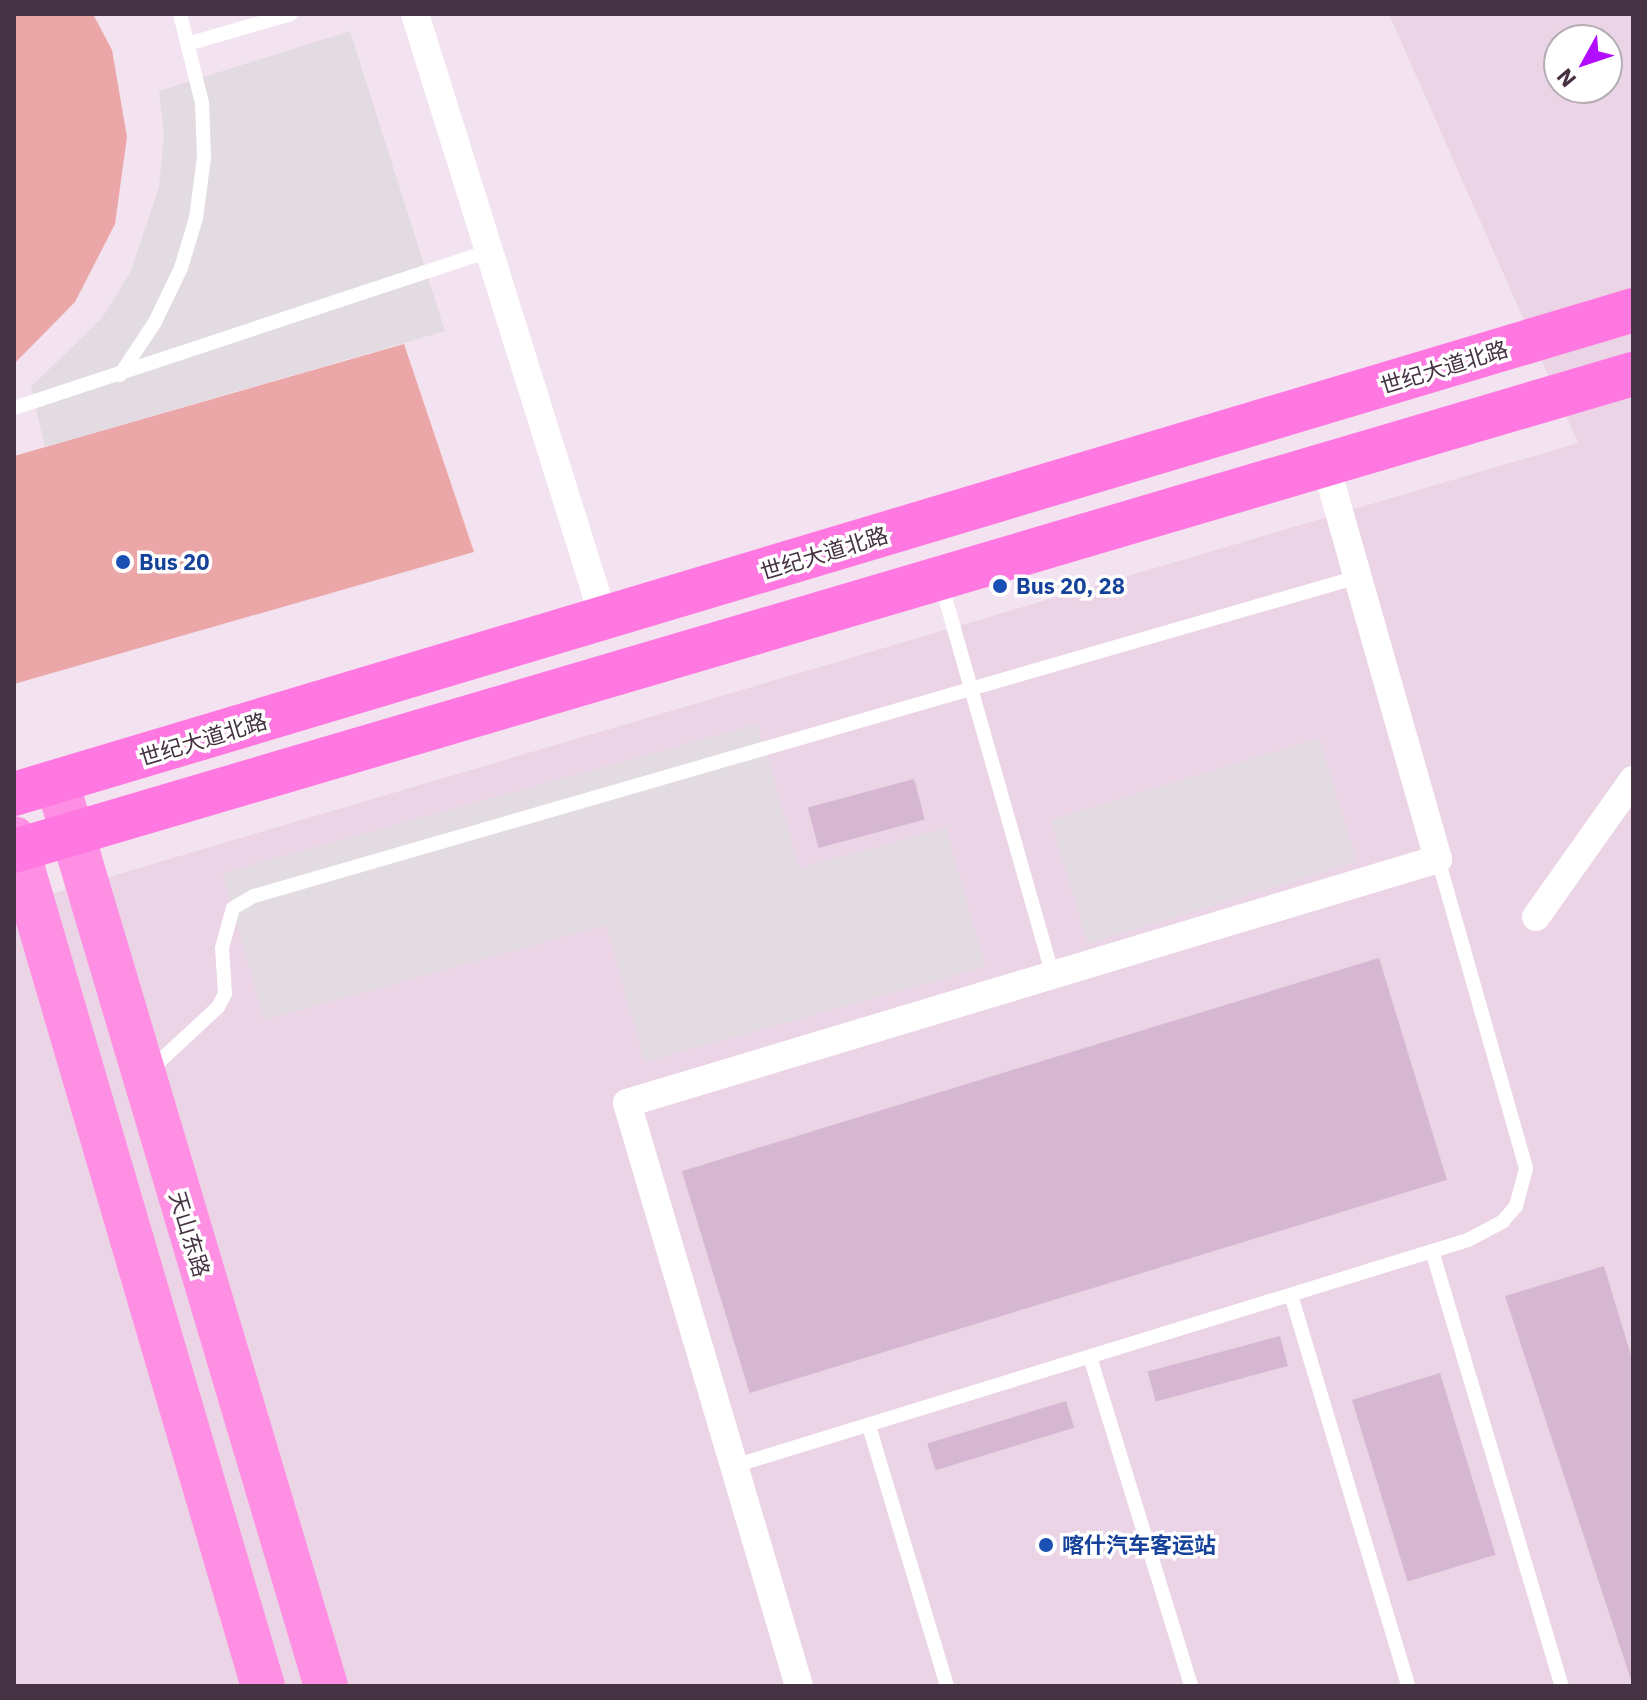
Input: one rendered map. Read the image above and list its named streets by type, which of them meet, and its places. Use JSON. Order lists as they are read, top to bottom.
{
  "streets": {
    "highway": ["世纪大道北路"],
    "main road": ["天山东路"]
  },
  "crossings": [
    ["世纪大道北路", "天山东路"]
  ],
  "places": ["Bus 20", "Bus 20, 28", "喀什汽车客运站"],
  "north": "bottom left"
}
